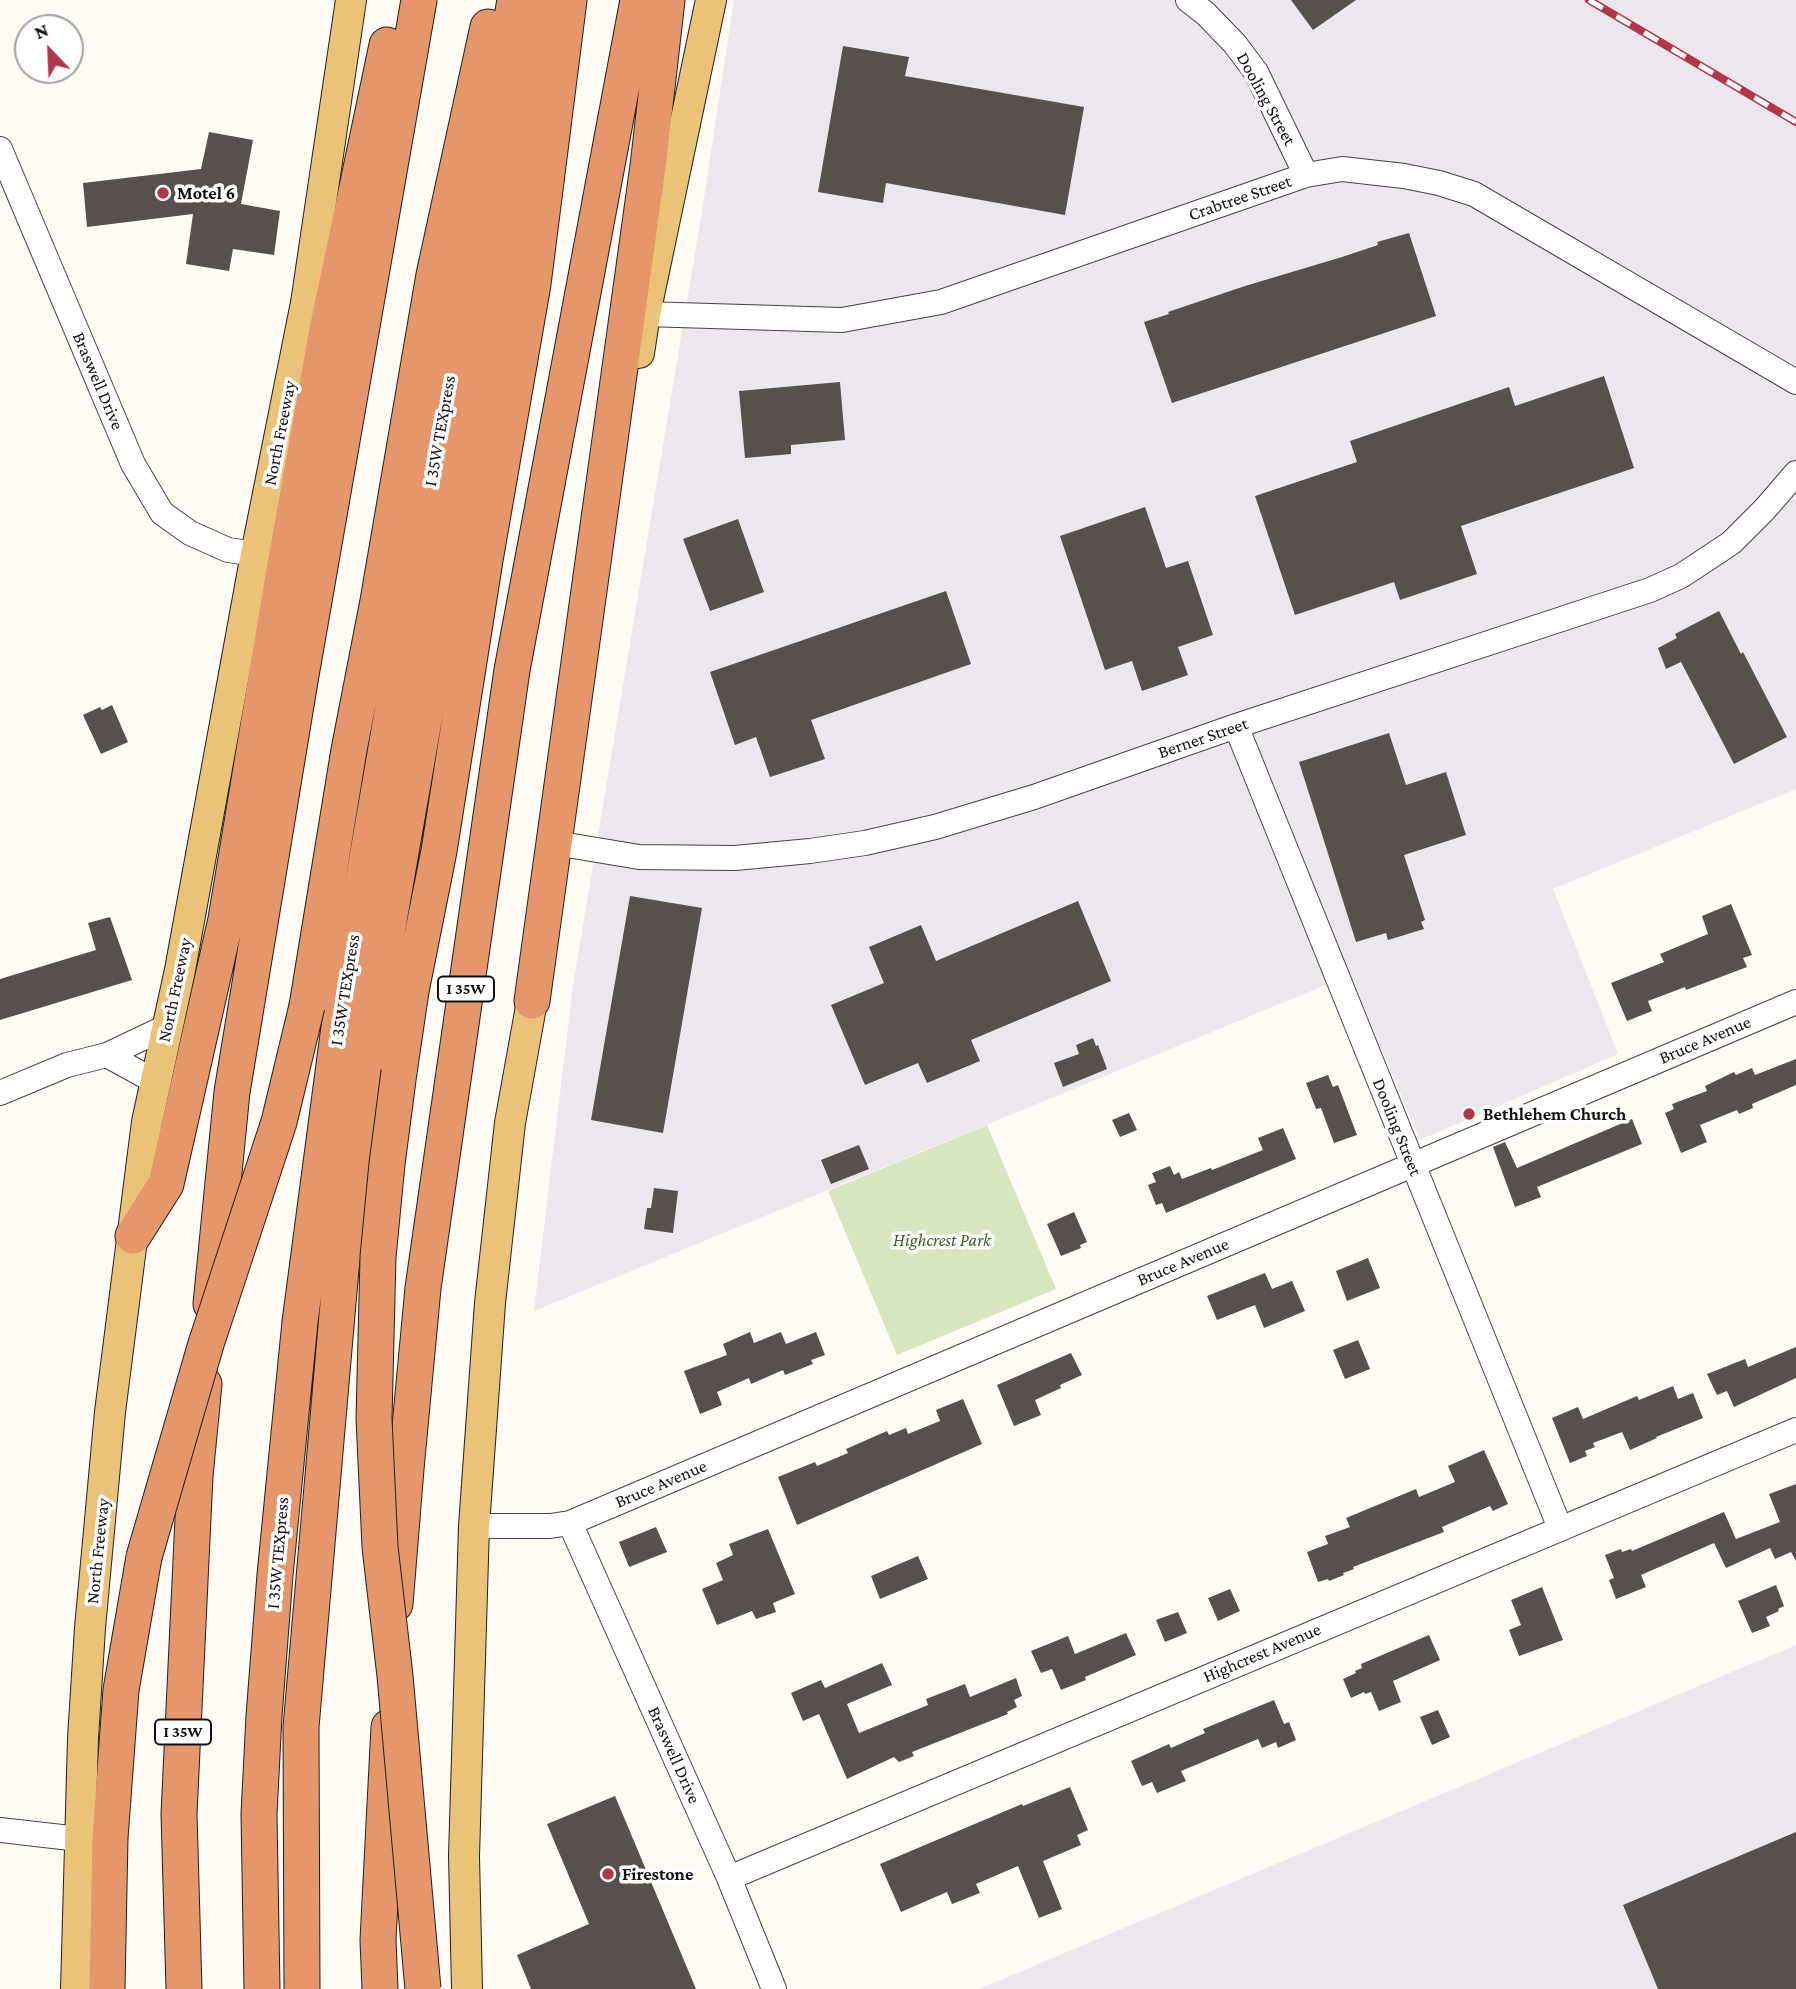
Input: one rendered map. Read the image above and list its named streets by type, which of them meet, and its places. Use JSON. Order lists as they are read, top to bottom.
{
  "streets": {
    "highway": ["I 35W TEXpress", "I 35W"],
    "main road": ["North Freeway"],
    "street": [
      "Dooling Street",
      "Crabtree Street",
      "Braswell Drive",
      "Berner Street",
      "Bruce Avenue",
      "Highcrest Avenue"
    ]
  },
  "crossings": [
    ["Dooling Street", "Crabtree Street"],
    ["Dooling Street", "Berner Street"],
    ["Dooling Street", "Bruce Avenue"],
    ["Dooling Street", "Highcrest Avenue"],
    ["Braswell Drive", "North Freeway"],
    ["Braswell Drive", "Bruce Avenue"],
    ["Braswell Drive", "Highcrest Avenue"]
  ],
  "parks": ["Highcrest Park"],
  "places": ["Motel 6", "Bethlehem Church", "Firestone"],
  "north": "top left"
}
